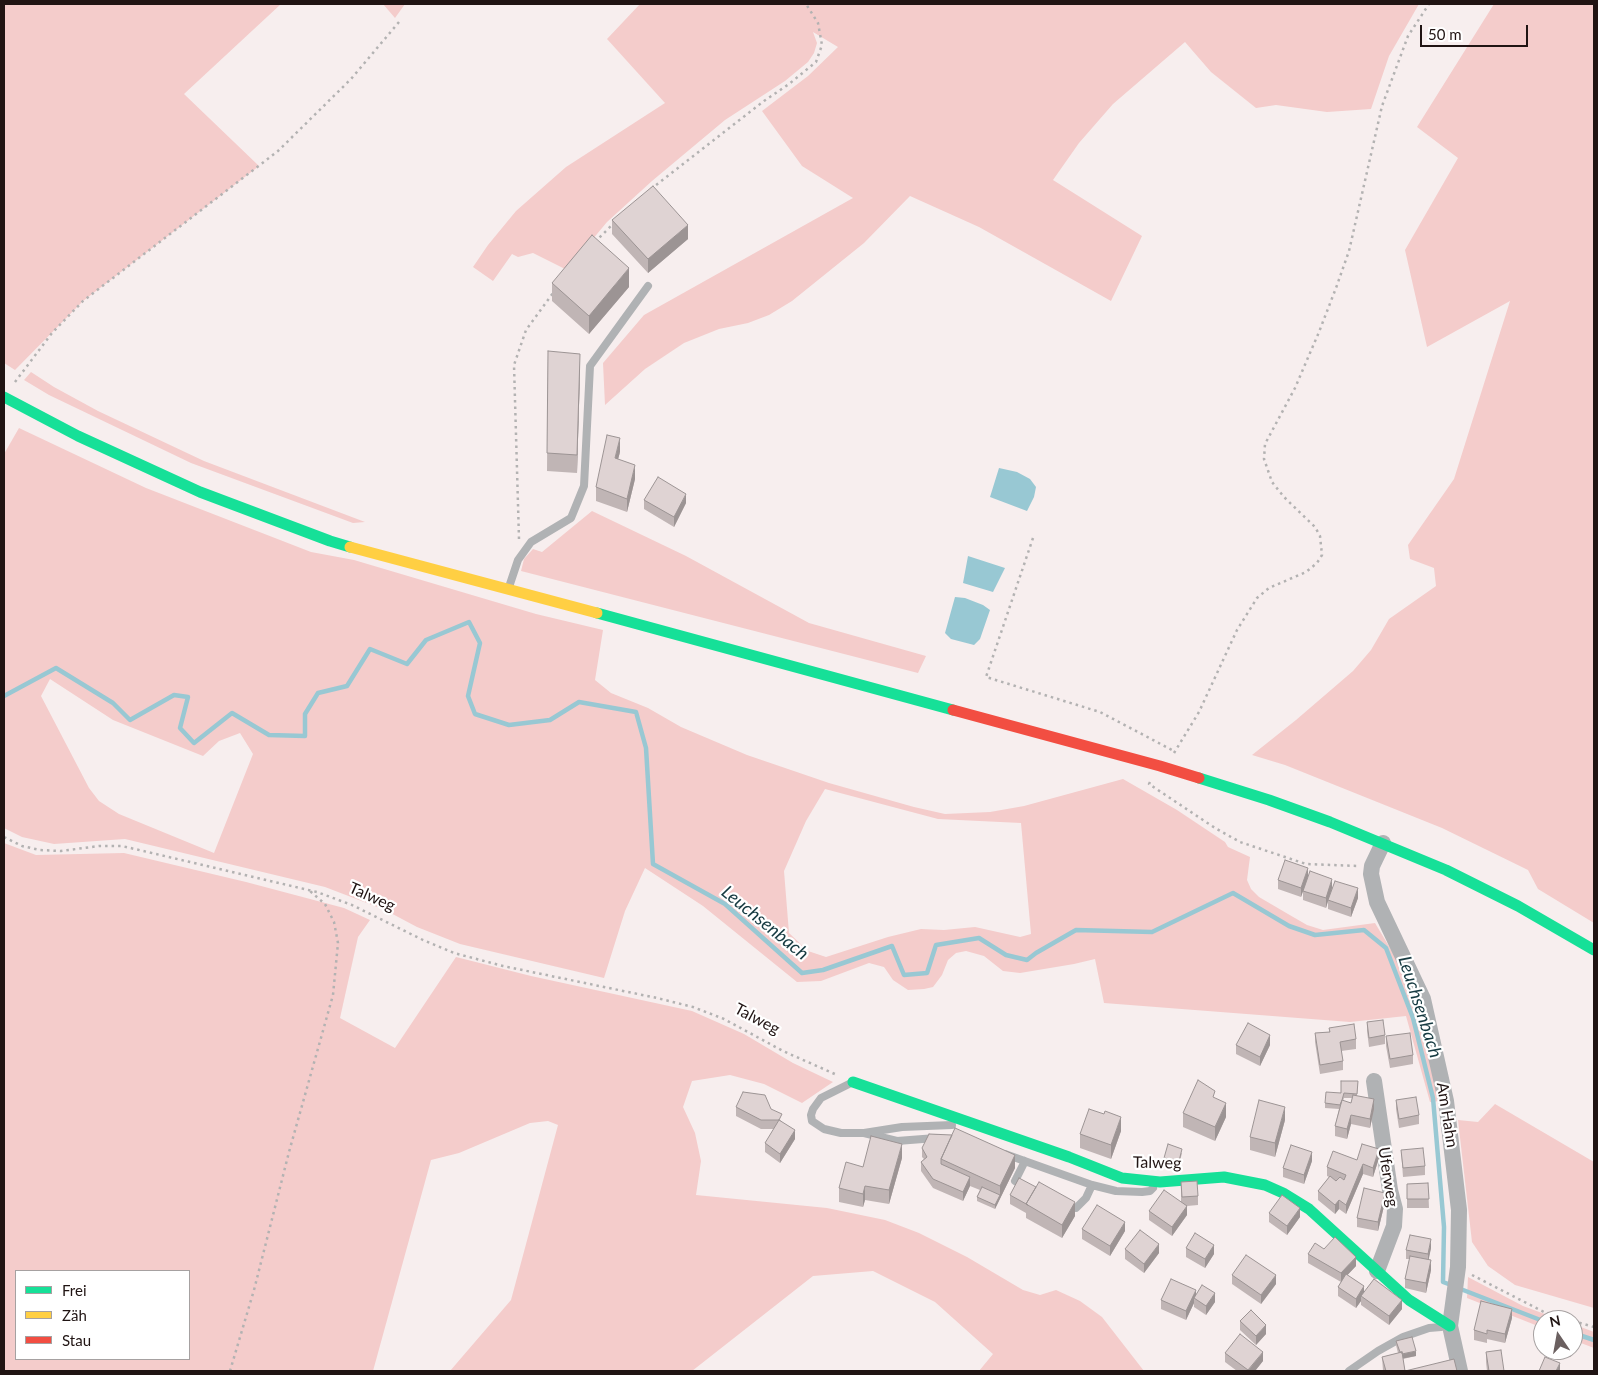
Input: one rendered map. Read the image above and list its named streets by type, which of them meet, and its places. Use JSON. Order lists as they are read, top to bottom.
{
  "streets": {
    "main road": ["Talweg"],
    "street": ["Am Hahn", "Uferweg"]
  },
  "crossings": [
    ["Talweg", "Am Hahn"],
    ["Talweg", "Uferweg"]
  ],
  "water": ["Leuchsenbach"],
  "legend": ["Frei", "Zäh", "Stau"],
  "scale_bar": "50 m",
  "north": "top"
}
